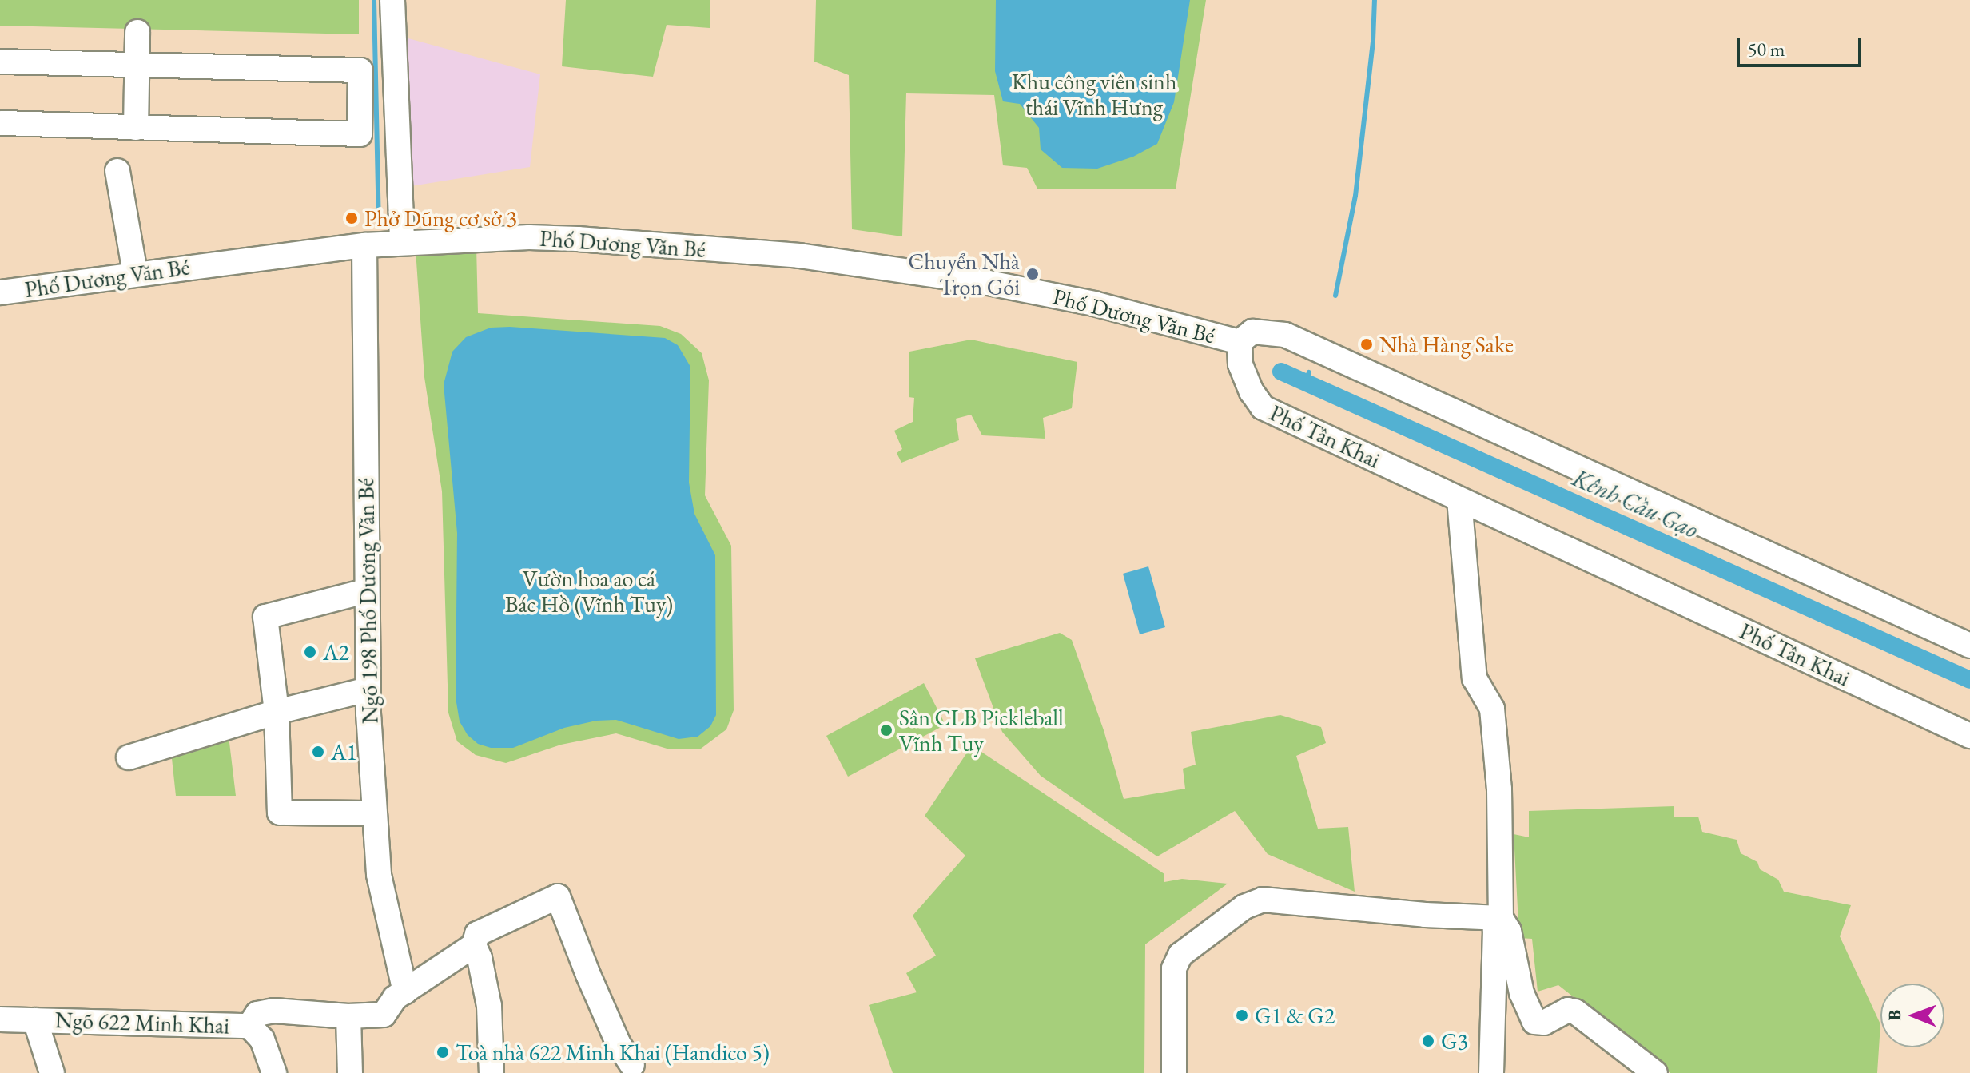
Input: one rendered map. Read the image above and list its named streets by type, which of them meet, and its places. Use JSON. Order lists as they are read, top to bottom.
{
  "streets": {
    "street": [
      "Phố Dương Văn Bé",
      "Phố Tân Khai",
      "Ngõ 198 Phố Dương Văn Bé",
      "Ngõ 622 Minh Khai"
    ]
  },
  "crossings": [
    ["Phố Dương Văn Bé", "Phố Tân Khai"],
    ["Phố Dương Văn Bé", "Ngõ 198 Phố Dương Văn Bé"]
  ],
  "water": ["Kênh Cầu Gạo"],
  "parks": ["Khu công viên sinh thái Vĩnh Hưng", "Vườn hoa ao cá Bác Hồ (Vĩnh Tuy)"],
  "places": [
    "Phở Dũng cơ sở 3",
    "Chuyển Nhà Trọn Gói",
    "Nhà Hàng Sake",
    "A2",
    "Sân CLB Pickleball Vĩnh Tuy",
    "A1",
    "G1 & G2",
    "G3",
    "Toà nhà 622 Minh Khai (Handico 5)"
  ],
  "scale_bar": "50 m",
  "north": "left"
}
